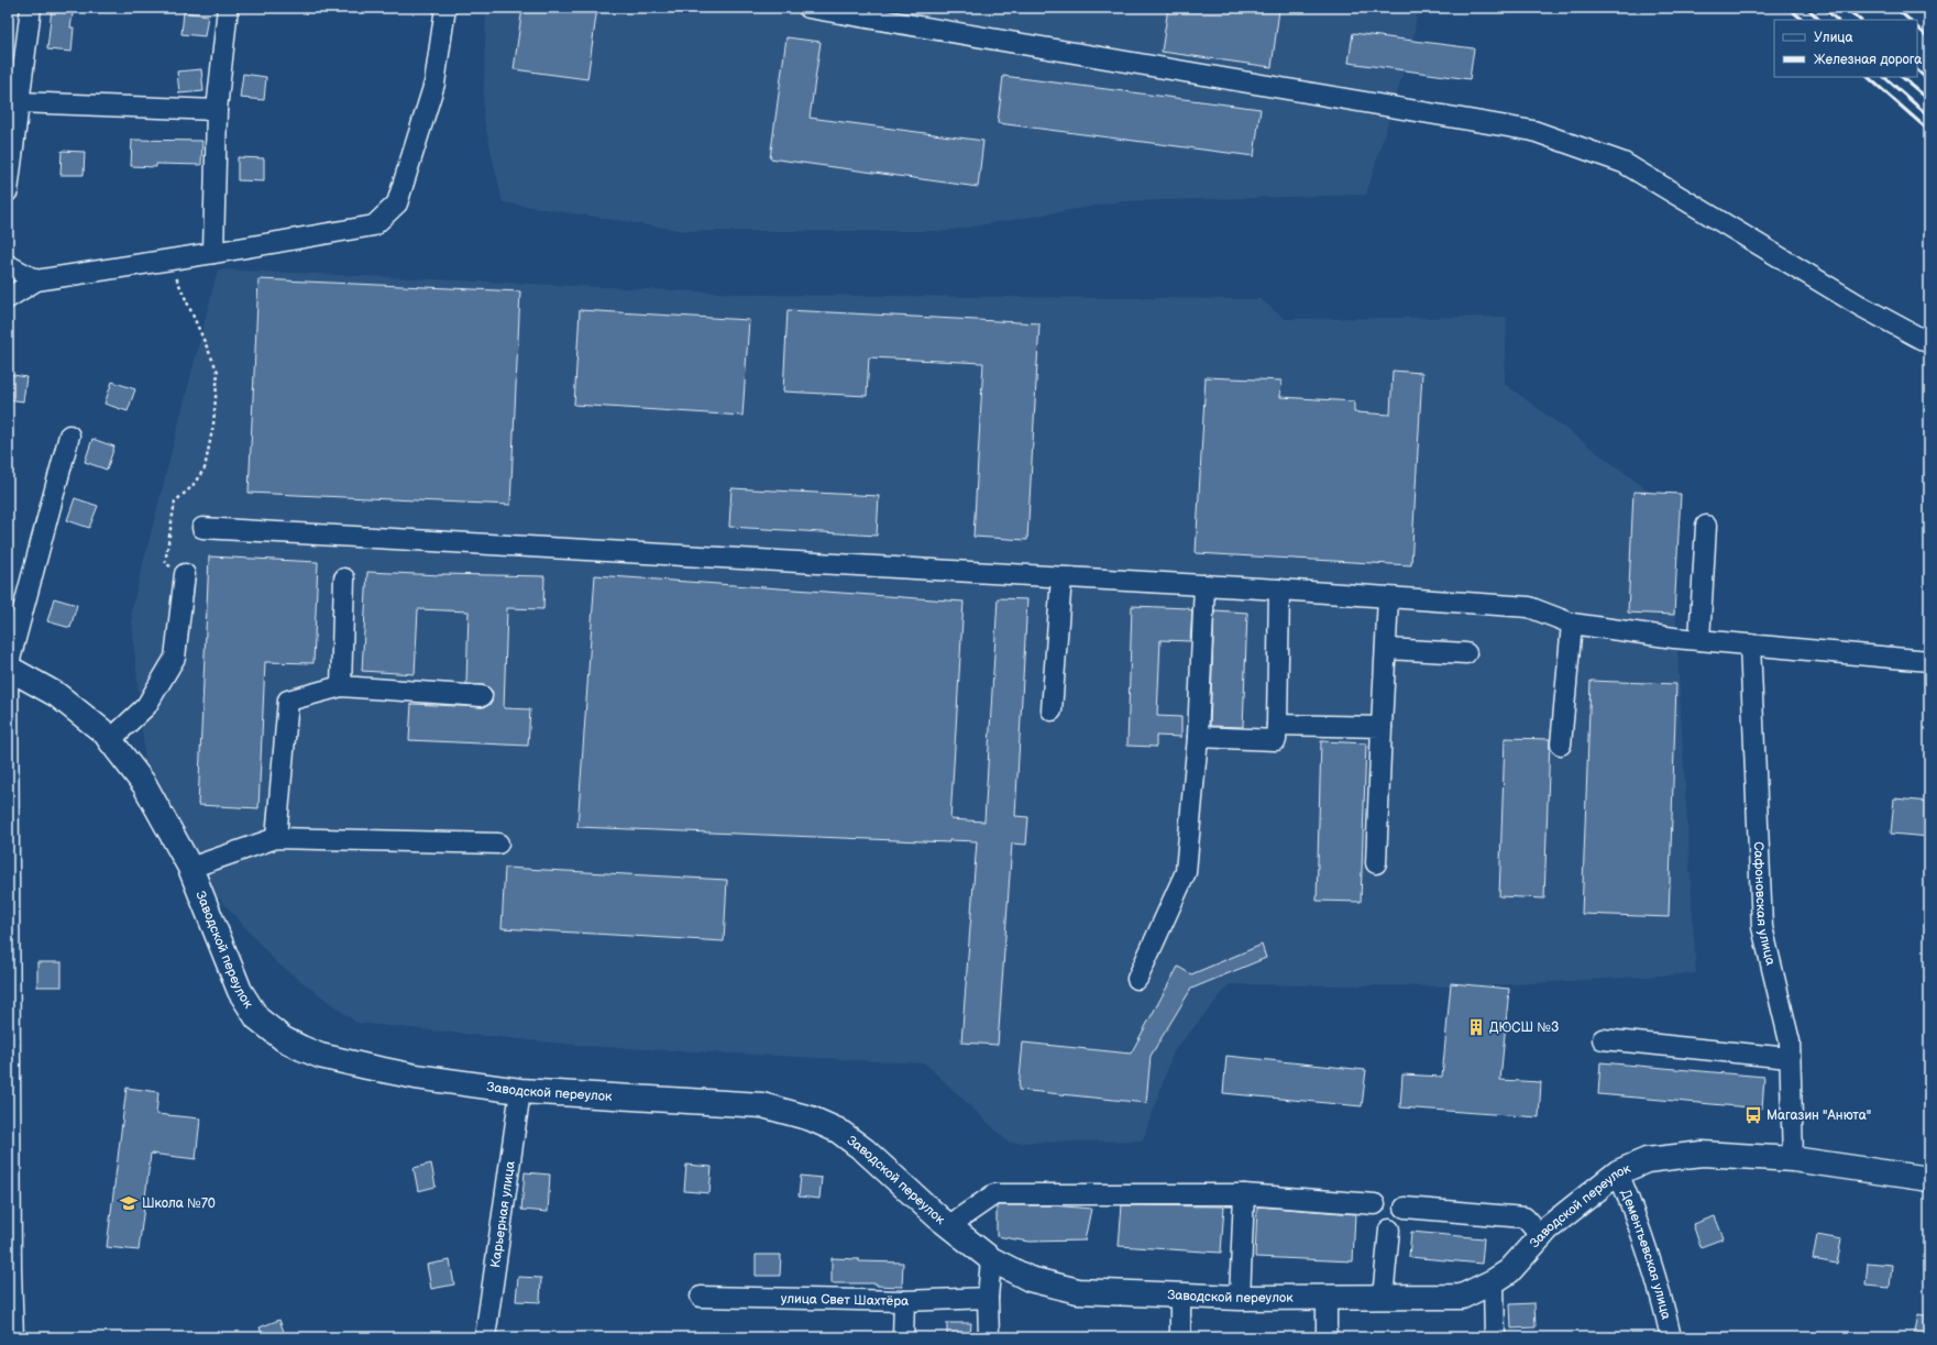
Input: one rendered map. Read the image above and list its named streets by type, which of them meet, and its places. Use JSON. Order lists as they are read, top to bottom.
{
  "streets": {
    "main road": ["Заводской переулок"],
    "street": [
      "Сафоновская улица",
      "Карьерная улица",
      "Дементьевская улица",
      "улица Свет Шахтёра"
    ]
  },
  "crossings": [
    ["Сафоновская улица", "Заводской переулок"],
    ["Заводской переулок", "Карьерная улица"],
    ["Заводской переулок", "Дементьевская улица"]
  ],
  "places": {
    "building": ["ДЮСШ №3"],
    "bus stop": ["Магазин \"Анюта\""],
    "school or university": ["Школа №70"]
  },
  "legend": ["Улица", "Железная дорога"]
}
